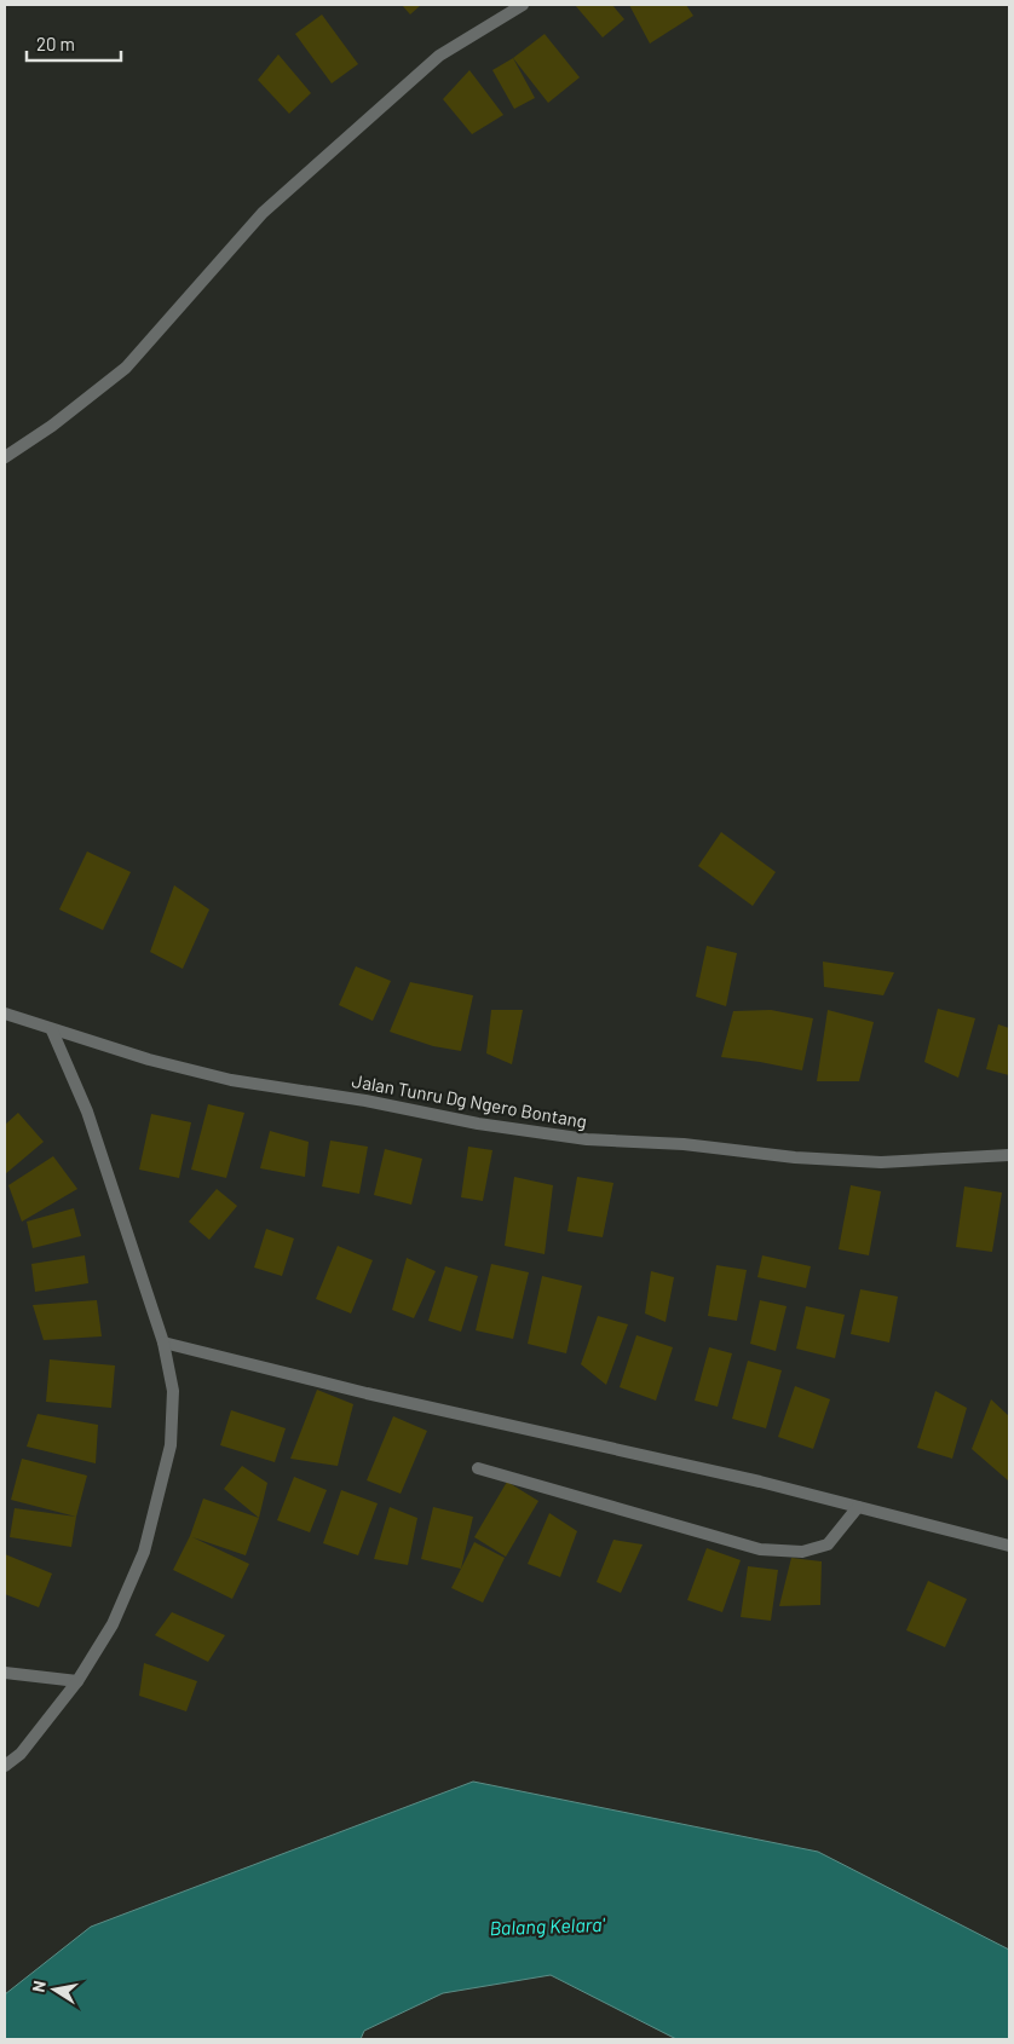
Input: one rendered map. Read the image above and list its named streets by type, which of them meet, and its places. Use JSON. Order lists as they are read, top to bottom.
{
  "streets": {
    "street": ["Jalan Tunru Dg Ngero Bontang"]
  },
  "water": ["Balang Kelara'"],
  "scale_bar": "20 m",
  "north": "left"
}
